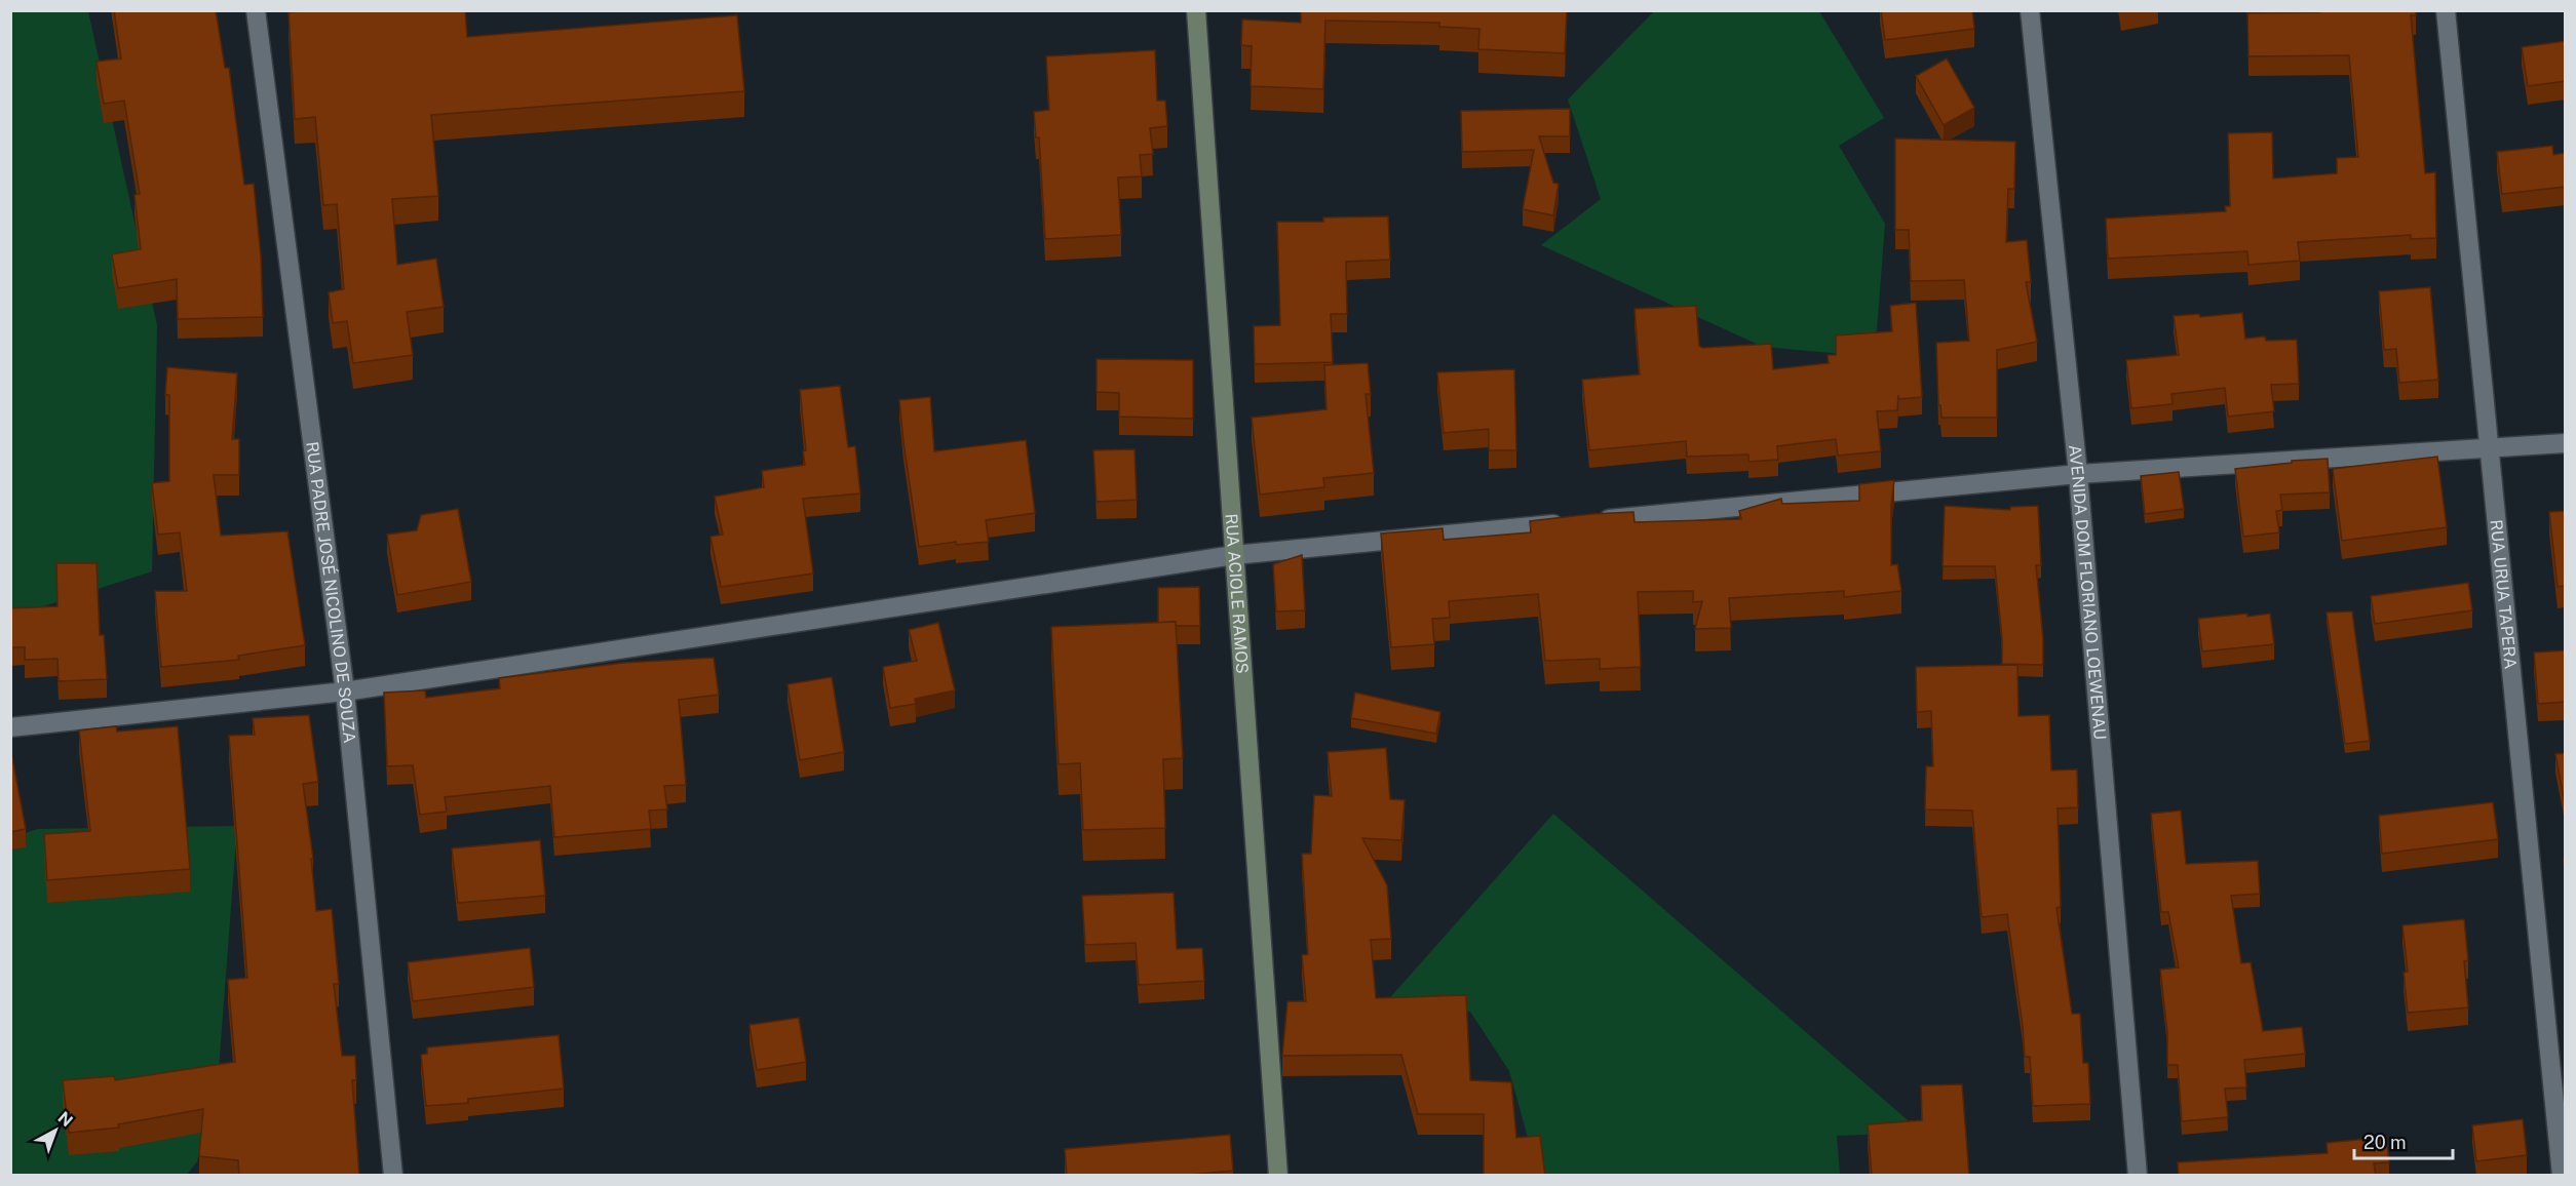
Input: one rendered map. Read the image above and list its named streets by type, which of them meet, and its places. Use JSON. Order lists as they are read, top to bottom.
{
  "streets": {
    "street": [
      "RUA PADRE JOSÉ NICOLINO DE SOUZA",
      "RUA ACIOLE RAMOS",
      "AVENIDA DOM FLORIANO LOEWENAU",
      "RUA URUA TAPERA"
    ]
  },
  "scale_bar": "20 m",
  "north": "top right"
}
